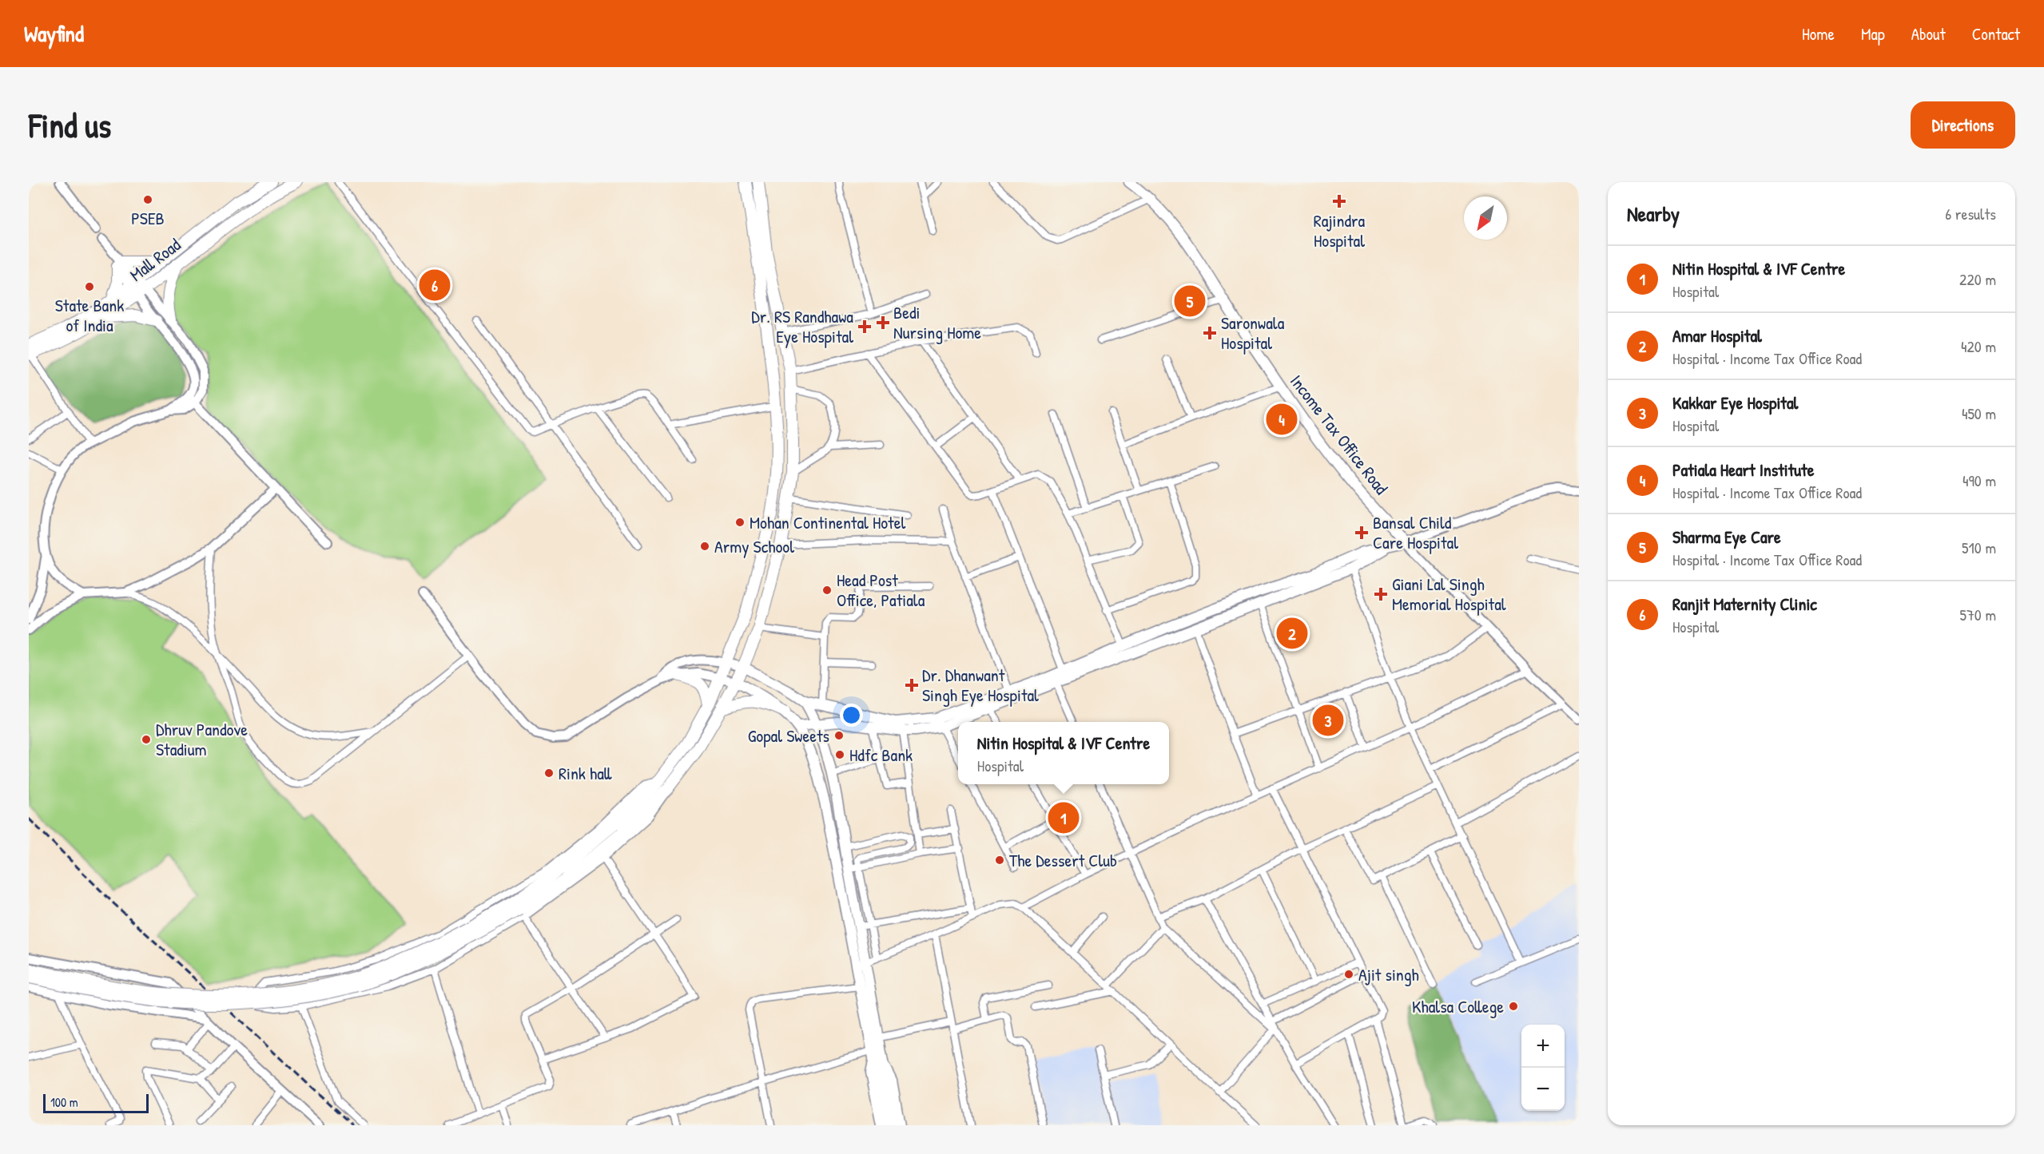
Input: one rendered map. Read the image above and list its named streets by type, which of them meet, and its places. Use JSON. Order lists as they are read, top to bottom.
{
  "streets": {
    "main road": ["Mall Road", "Income Tax Office Road"]
  },
  "places": {
    "other": [
      "PSEB",
      "State Bank of India",
      "Mohan Continental Hotel",
      "Army School",
      "Head Post Office, Patiala",
      "Gopal Sweets",
      "Dhruv Pandove Stadium",
      "Hdfc Bank",
      "Rink hall",
      "The Dessert Club",
      "Ajit singh",
      "Khalsa College"
    ],
    "health": [
      "Rajindra Hospital",
      "Bedi Nursing Home",
      "Dr. RS Randhawa Eye Hospital",
      "Saronwala Hospital",
      "Bansal Child Care Hospital",
      "Giani Lal Singh Memorial Hospital",
      "Dr. Dhanwant Singh Eye Hospital"
    ]
  },
  "scale_bar": "100 m",
  "north": "bottom left",
  "page": {
    "header": "Wayfind",
    "nav": [
      "Home",
      "Map",
      "About",
      "Contact"
    ],
    "buttons": "Directions",
    "title": "Find us",
    "heading": ["Nearby", "6 results"],
    "list": [
      {
        "mark": "1",
        "name": "Nitin Hospital & IVF Centre",
        "note": "Hospital",
        "value": "220 m"
      },
      {
        "mark": "2",
        "name": "Amar Hospital",
        "note": "Hospital · Income Tax Office Road",
        "value": "420 m"
      },
      {
        "mark": "3",
        "name": "Kakkar Eye Hospital",
        "note": "Hospital",
        "value": "450 m"
      },
      {
        "mark": "4",
        "name": "Patiala Heart Institute",
        "note": "Hospital · Income Tax Office Road",
        "value": "490 m"
      },
      {
        "mark": "5",
        "name": "Sharma Eye Care",
        "note": "Hospital · Income Tax Office Road",
        "value": "510 m"
      },
      {
        "mark": "6",
        "name": "Ranjit Maternity Clinic",
        "note": "Hospital",
        "value": "570 m"
      }
    ],
    "pins": [
      "6",
      "5",
      "4",
      "2",
      "3",
      "1"
    ],
    "popup": ["Nitin Hospital & IVF Centre", "Hospital"],
    "map_buttons": ["+", "−"],
    "scale": "100 m"
  }
}
